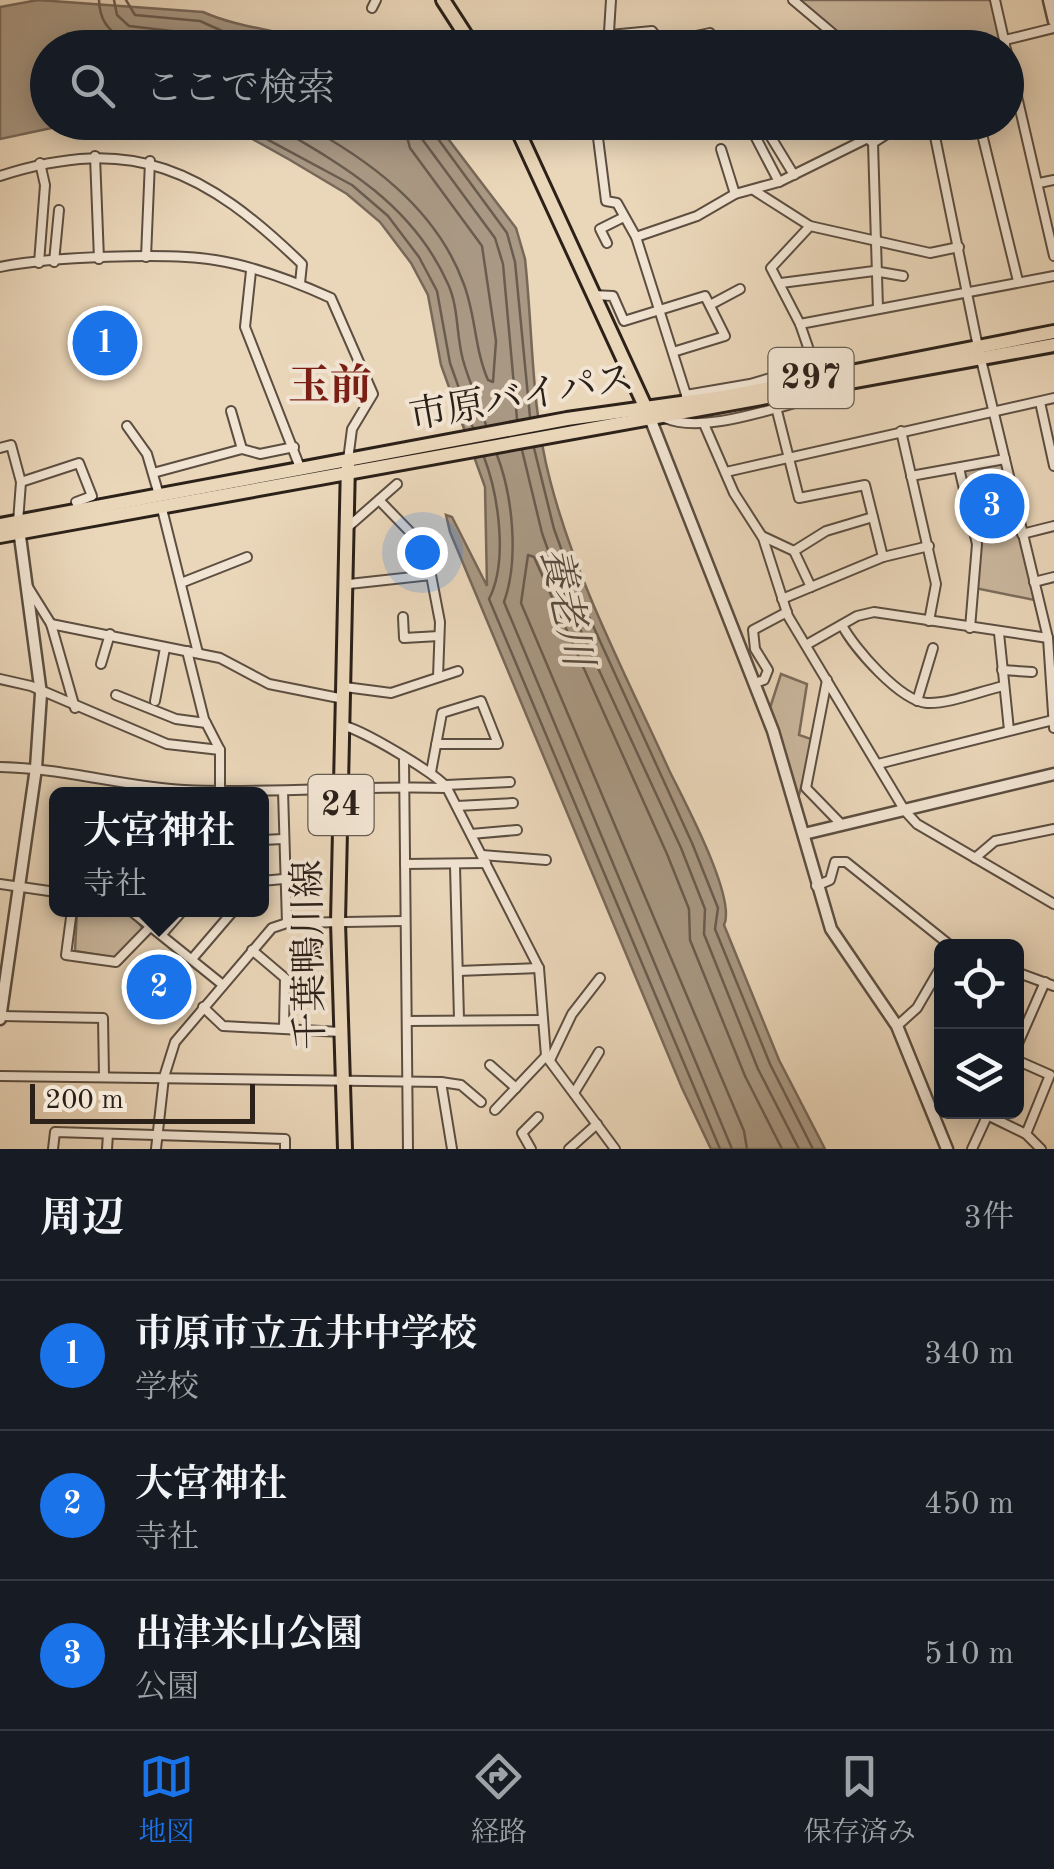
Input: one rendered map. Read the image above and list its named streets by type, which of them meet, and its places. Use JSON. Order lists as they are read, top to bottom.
{
  "streets": {
    "main road": [
      "297",
      "市原バイパス",
      "24",
      "千葉鴨川線"
    ]
  },
  "crossings": [
    ["市原バイパス", "千葉鴨川線"]
  ],
  "districts": ["玉前"],
  "water": ["養老川"],
  "scale_bar": "200 m",
  "page": {
    "search": "ここで検索",
    "pins": ["1", "3", "2"],
    "popup": ["大宮神社", "寺社"],
    "scale": "200 m",
    "heading": ["周辺", "3件"],
    "list": [
      {
        "mark": "1",
        "name": "市原市立五井中学校",
        "note": "学校",
        "value": "340 m"
      },
      {
        "mark": "2",
        "name": "大宮神社",
        "note": "寺社",
        "value": "450 m"
      },
      {
        "mark": "3",
        "name": "出津米山公園",
        "note": "公園",
        "value": "510 m"
      }
    ],
    "nav": ["地図", "経路", "保存済み"]
  }
}
